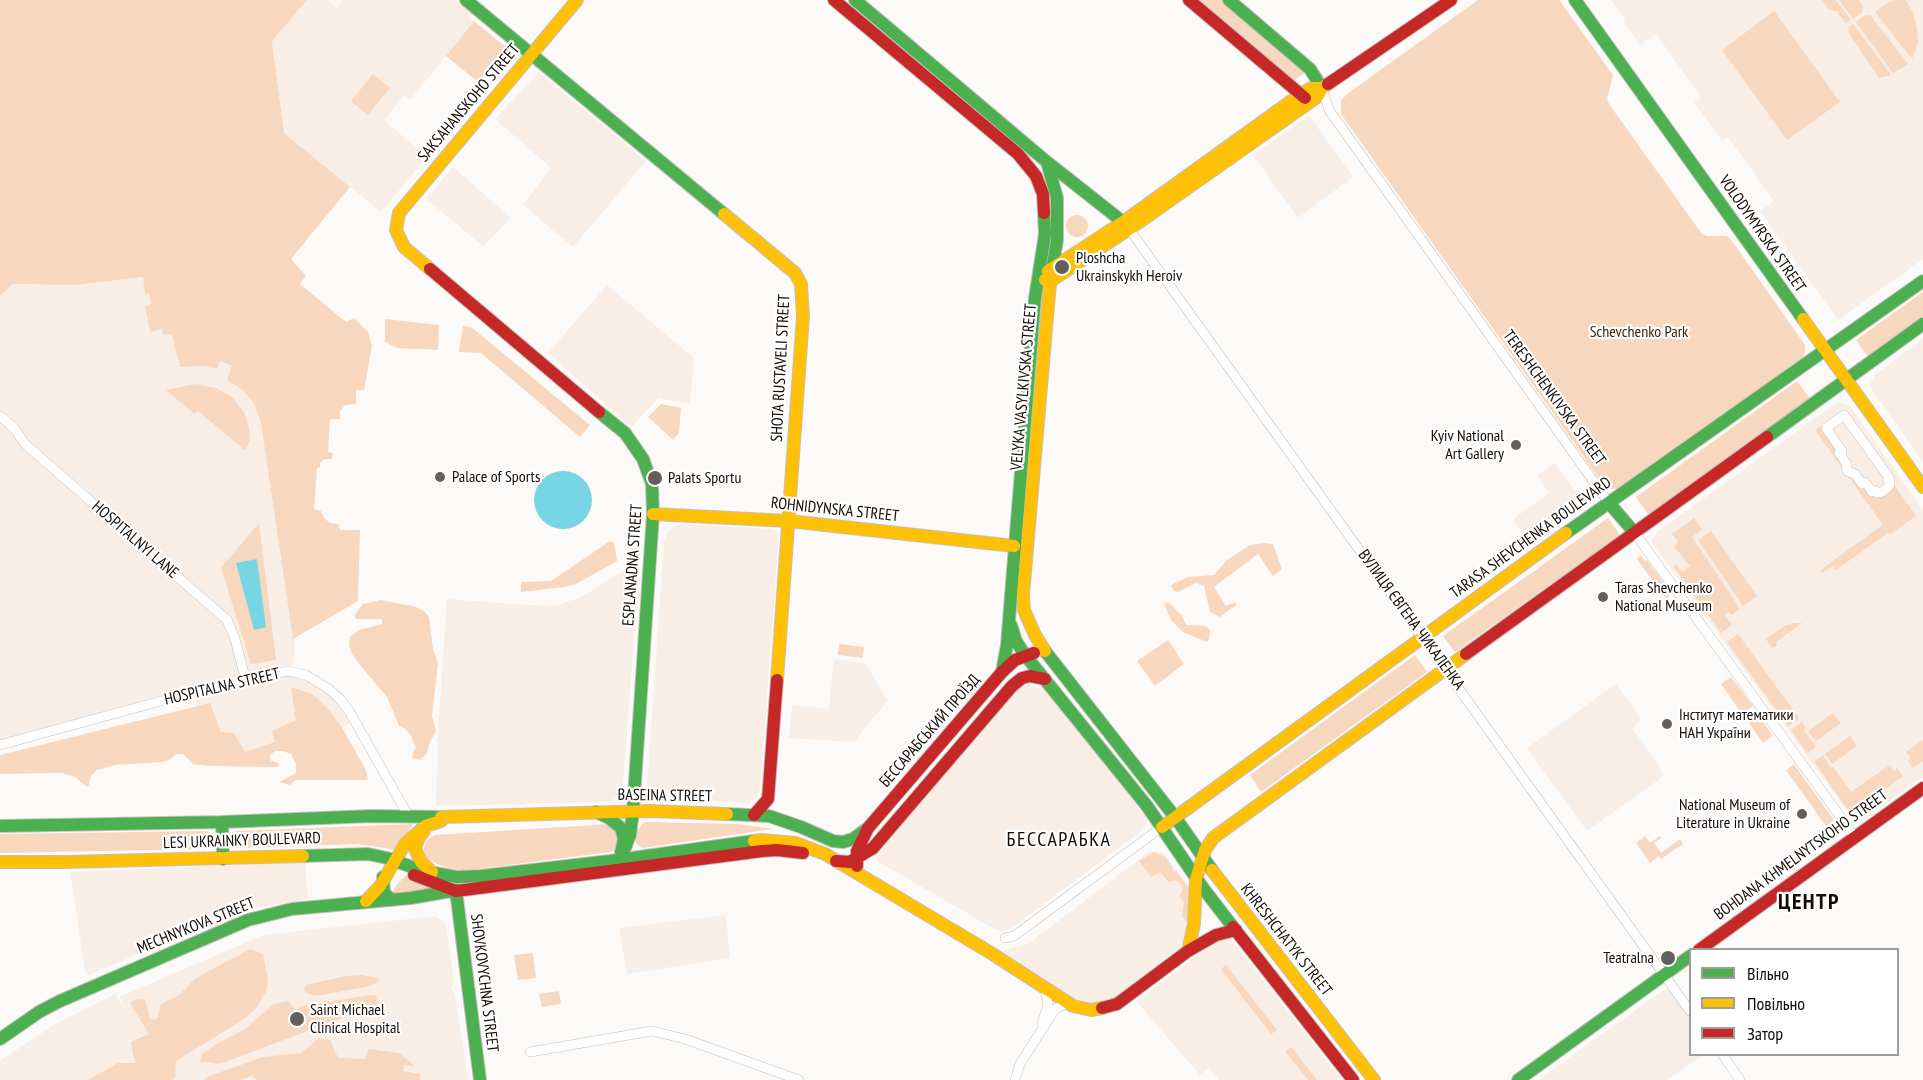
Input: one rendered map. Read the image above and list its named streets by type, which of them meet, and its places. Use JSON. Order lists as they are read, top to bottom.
{
  "streets": {
    "main road": [
      "SAKSAHANSKOHO STREET",
      "VOLODYMYRSKA STREET",
      "SHOTA RUSTAVELI STREET",
      "VELYKA VASYLKIVSKA STREET",
      "TERESHCHENKIVSKA STREET",
      "ROHNIDYNSKA STREET",
      "TARASA SHEVCHENKA BOULEVARD",
      "ESPLANADNA STREET",
      "БЕССАРАБСЬКИЙ ПРОЇЗД",
      "BASEINA STREET",
      "LESI UKRAINKY BOULEVARD",
      "BOHDANA KHMELNYTSKOHO STREET",
      "MECHNYKOVA STREET",
      "KHRESHCHATYK STREET",
      "SHOVKOVYCHNA STREET"
    ],
    "street": ["HOSPITALNYI LANE", "ВУЛИЦЯ ЄВГЕНА ЧИКАЛЕНКА", "HOSPITALNA STREET"]
  },
  "crossings": [
    ["SAKSAHANSKOHO STREET", "SHOTA RUSTAVELI STREET"],
    ["SAKSAHANSKOHO STREET", "ESPLANADNA STREET"],
    ["VOLODYMYRSKA STREET", "TARASA SHEVCHENKA BOULEVARD"],
    ["SHOTA RUSTAVELI STREET", "ROHNIDYNSKA STREET"],
    ["SHOTA RUSTAVELI STREET", "BASEINA STREET"],
    ["VELYKA VASYLKIVSKA STREET", "ROHNIDYNSKA STREET"],
    ["VELYKA VASYLKIVSKA STREET", "TARASA SHEVCHENKA BOULEVARD"],
    ["VELYKA VASYLKIVSKA STREET", "БЕССАРАБСЬКИЙ ПРОЇЗД"],
    ["VELYKA VASYLKIVSKA STREET", "KHRESHCHATYK STREET"],
    ["TERESHCHENKIVSKA STREET", "TARASA SHEVCHENKA BOULEVARD"],
    ["TERESHCHENKIVSKA STREET", "BOHDANA KHMELNYTSKOHO STREET"],
    ["ROHNIDYNSKA STREET", "ESPLANADNA STREET"],
    ["TARASA SHEVCHENKA BOULEVARD", "ВУЛИЦЯ ЄВГЕНА ЧИКАЛЕНКА"],
    ["TARASA SHEVCHENKA BOULEVARD", "KHRESHCHATYK STREET"],
    ["HOSPITALNYI LANE", "HOSPITALNA STREET"],
    ["ESPLANADNA STREET", "BASEINA STREET"],
    ["HOSPITALNA STREET", "LESI UKRAINKY BOULEVARD"],
    ["БЕССАРАБСЬКИЙ ПРОЇЗД", "BASEINA STREET"],
    ["BASEINA STREET", "LESI UKRAINKY BOULEVARD"],
    ["LESI UKRAINKY BOULEVARD", "MECHNYKOVA STREET"],
    ["MECHNYKOVA STREET", "SHOVKOVYCHNA STREET"]
  ],
  "districts": ["БЕССАРАБКА", "ЦЕНТР"],
  "parks": ["Schevchenko Park"],
  "places": [
    "Ploshcha Ukrainskykh Heroiv",
    "Kyiv National Art Gallery",
    "Palace of Sports",
    "Palats Sportu",
    "Taras Shevchenko National Museum",
    "Інститут математики НАН України",
    "National Museum of Literature in Ukraine",
    "Teatralna",
    "Saint Michael Clinical Hospital"
  ],
  "legend": ["Вільно", "Повільно", "Затор"]
}
